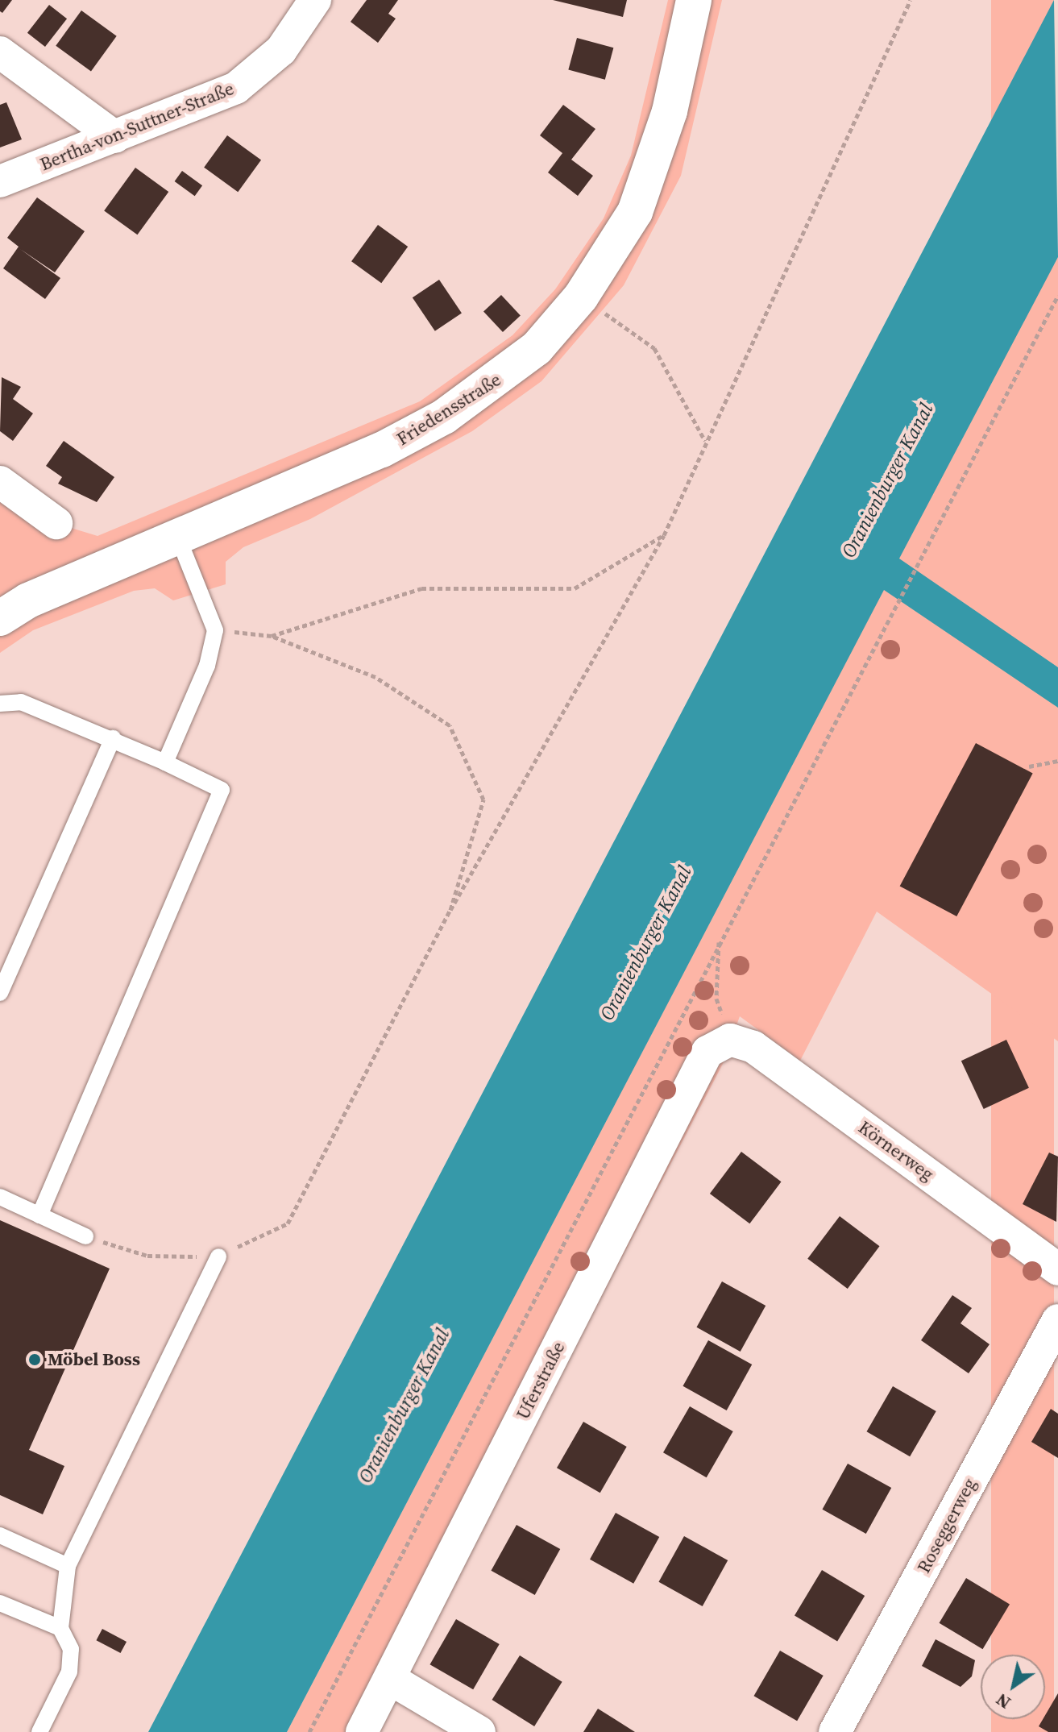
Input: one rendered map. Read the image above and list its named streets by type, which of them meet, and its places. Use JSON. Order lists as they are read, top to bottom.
{
  "streets": {
    "street": [
      "Bertha-von-Suttner-Straße",
      "Friedensstraße",
      "Körnerweg",
      "Uferstraße",
      "Roseggerweg"
    ]
  },
  "crossings": [
    ["Körnerweg", "Uferstraße"]
  ],
  "water": ["Oranienburger Kanal"],
  "places": ["Möbel Boss"],
  "north": "bottom left"
}
